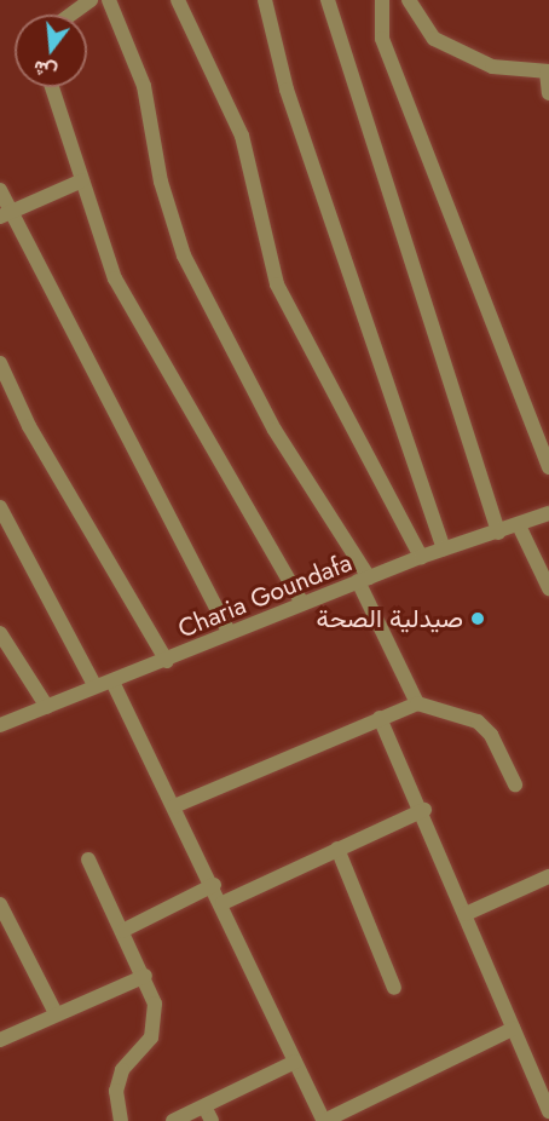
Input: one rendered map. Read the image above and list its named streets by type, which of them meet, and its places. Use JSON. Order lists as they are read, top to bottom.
{
  "streets": {
    "street": ["Charia Goundafa"]
  },
  "places": ["صيدلية الصحة"],
  "north": "bottom"
}
